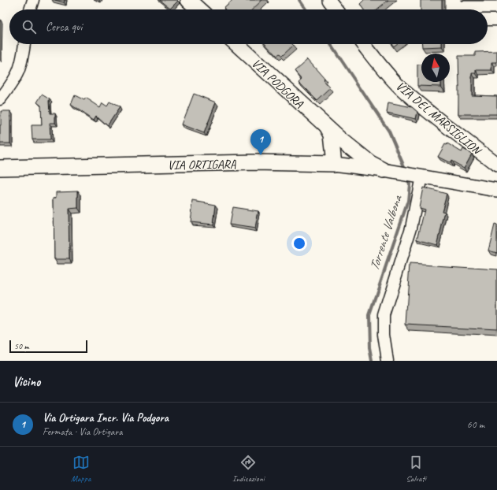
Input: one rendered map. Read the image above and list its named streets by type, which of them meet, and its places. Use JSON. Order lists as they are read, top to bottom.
{
  "streets": {
    "main road": ["VIA PODGORA", "VIA ORTIGARA"],
    "street": ["VIA DEL MARSIGLION"]
  },
  "crossings": [
    ["VIA PODGORA", "VIA ORTIGARA"]
  ],
  "water": ["Torrente Valbona"],
  "scale_bar": "50 m",
  "north": "top",
  "page": {
    "search": "Cerca qui",
    "pins": "1",
    "scale": "50 m",
    "heading": "Vicino",
    "list": [
      {
        "mark": "1",
        "name": "Via Ortigara Incr. Via Podgora",
        "note": "Fermata · Via Ortigara",
        "value": "60 m"
      }
    ],
    "nav": ["Mappa", "Indicazioni", "Salvati"]
  }
}
